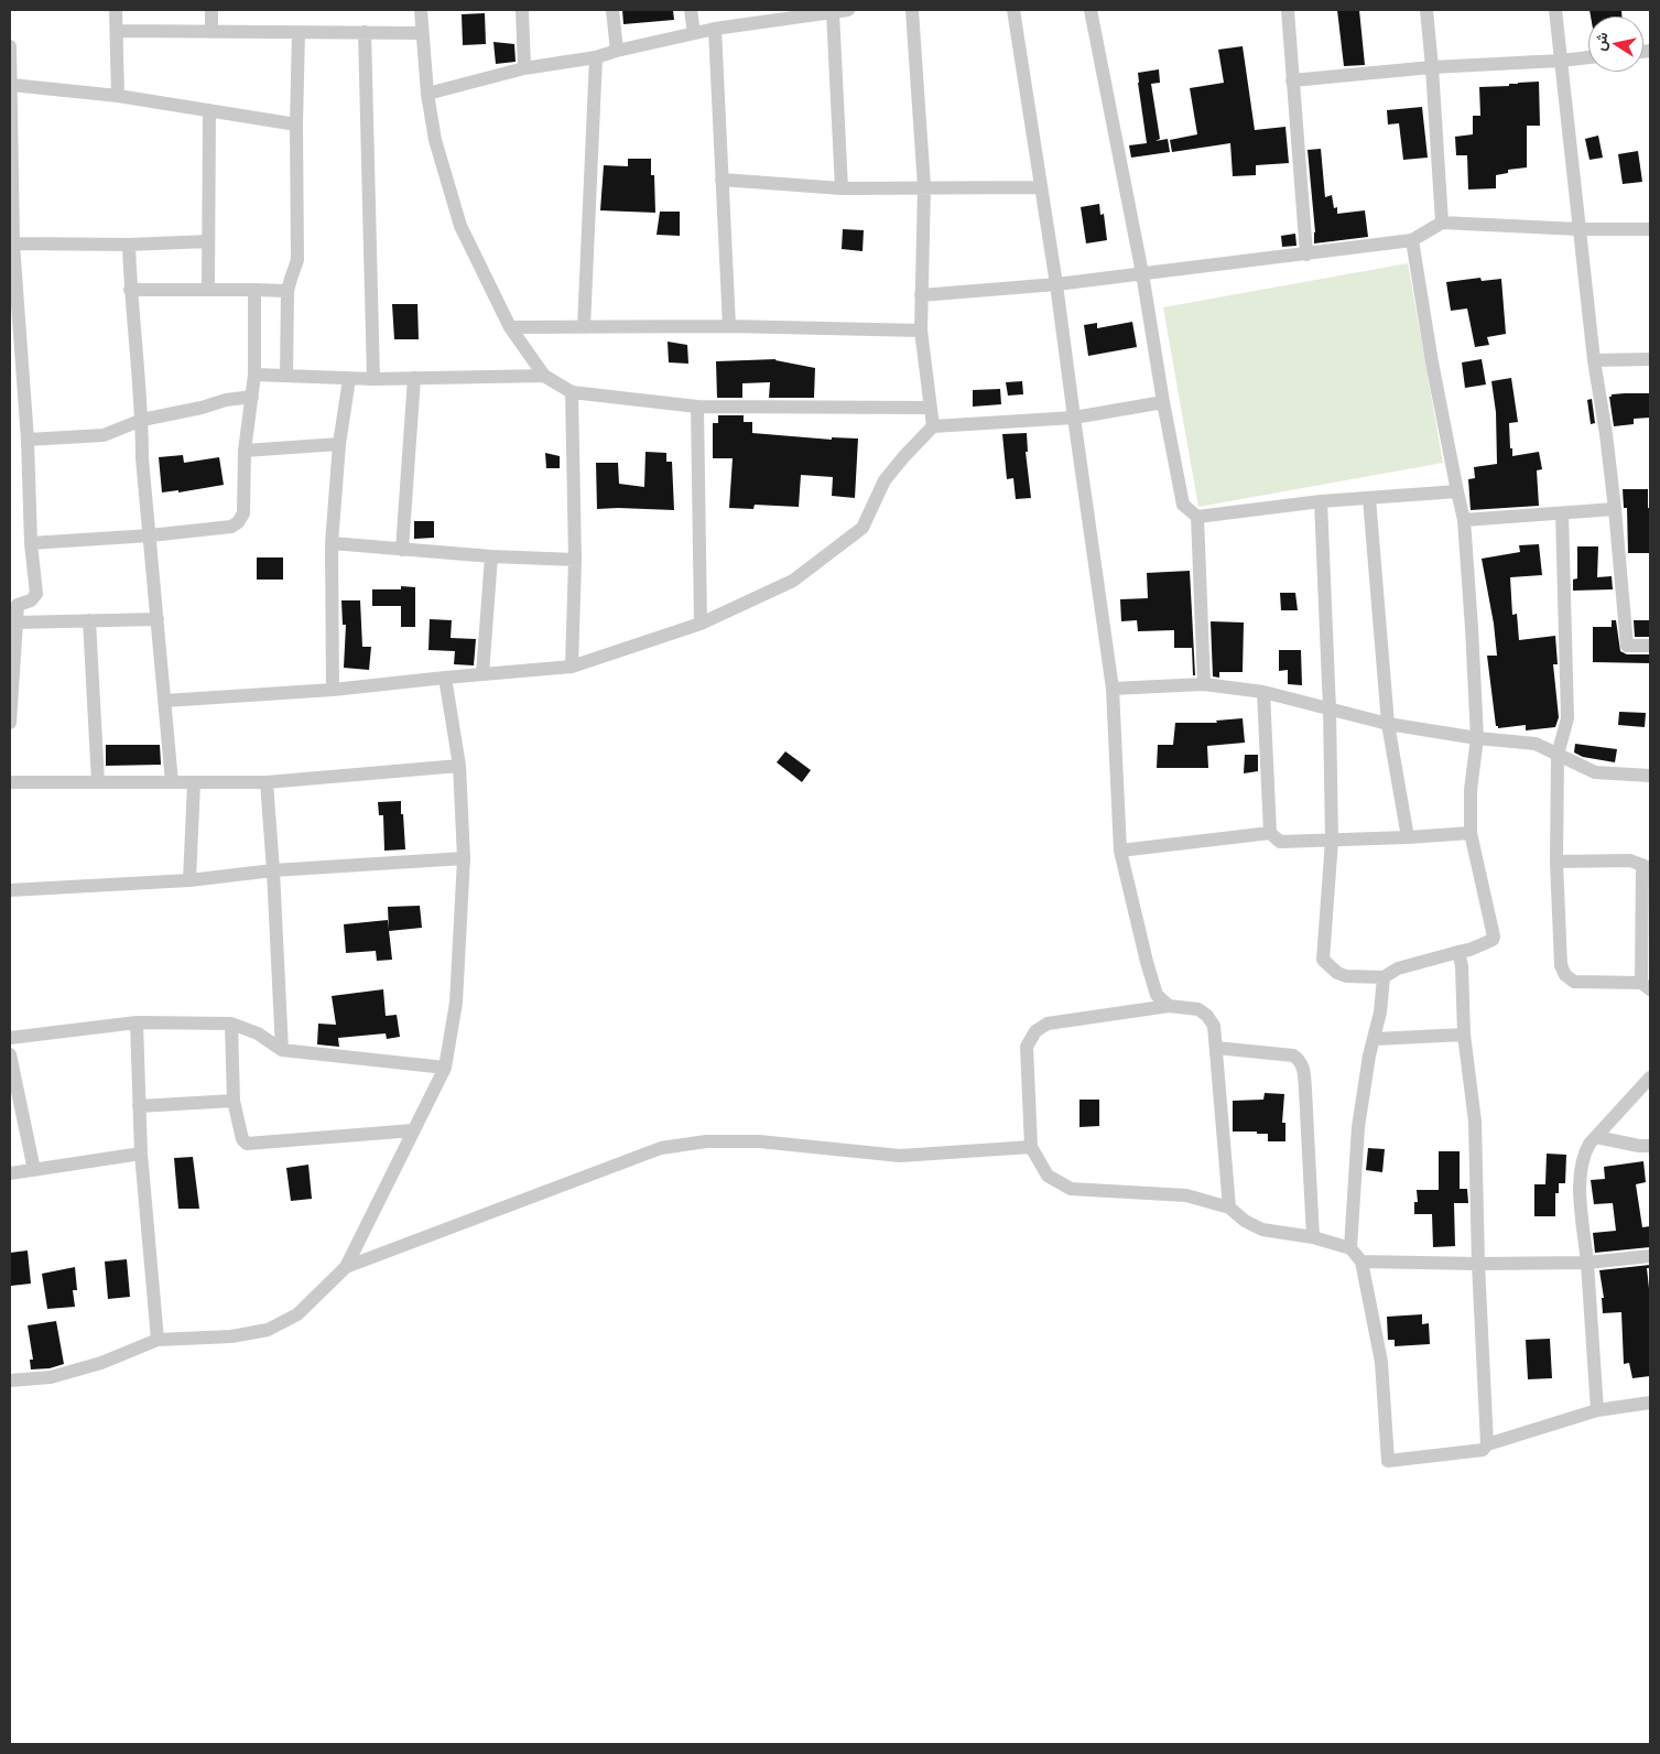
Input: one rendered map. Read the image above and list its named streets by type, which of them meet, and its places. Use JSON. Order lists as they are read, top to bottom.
{
  "north": "left"
}
